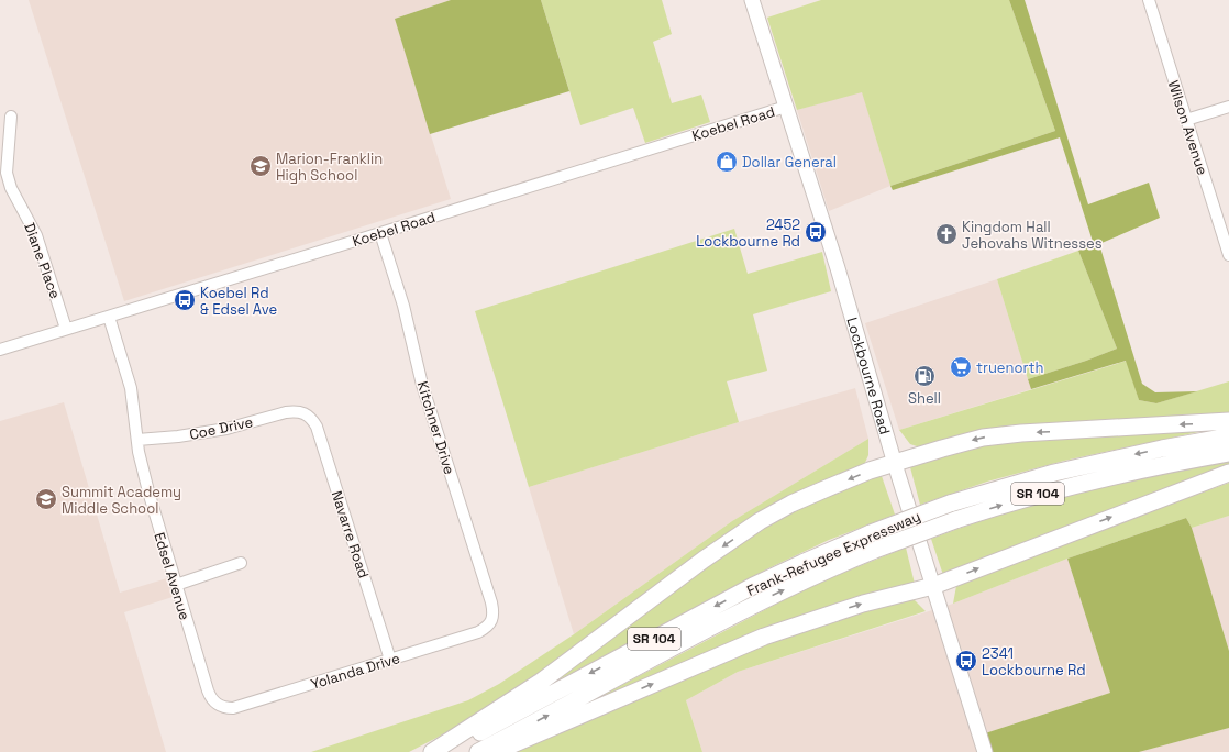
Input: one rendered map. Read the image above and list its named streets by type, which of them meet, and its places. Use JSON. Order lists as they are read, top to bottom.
{
  "streets": {
    "highway": ["SR 104", "Frank-Refugee Expressway"],
    "main road": ["Lockbourne Road"],
    "street": [
      "Koebel Road",
      "Wilson Avenue",
      "Diane Place",
      "Coe Drive",
      "Kitchner Drive",
      "Navarre Road",
      "Edsel Avenue",
      "Yolanda Drive"
    ]
  },
  "crossings": [
    ["Koebel Road", "Diane Place"],
    ["Koebel Road", "Lockbourne Road"],
    ["Koebel Road", "Kitchner Drive"],
    ["Koebel Road", "Edsel Avenue"],
    ["Coe Drive", "Navarre Road"],
    ["Coe Drive", "Edsel Avenue"],
    ["Kitchner Drive", "Yolanda Drive"],
    ["Navarre Road", "Yolanda Drive"],
    ["Edsel Avenue", "Yolanda Drive"]
  ],
  "places": {
    "shop": ["Dollar General"],
    "school or university": ["Marion-Franklin High School", "Summit Academy Middle School"],
    "bus stop": ["2452 Lockbourne Rd", "Koebel Rd & Edsel Ave", "2341 Lockbourne Rd"],
    "church": ["Kingdom Hall Jehovahs Witnesses"],
    "supermarket": ["truenorth"],
    "fuel station": ["Shell"]
  }
}
